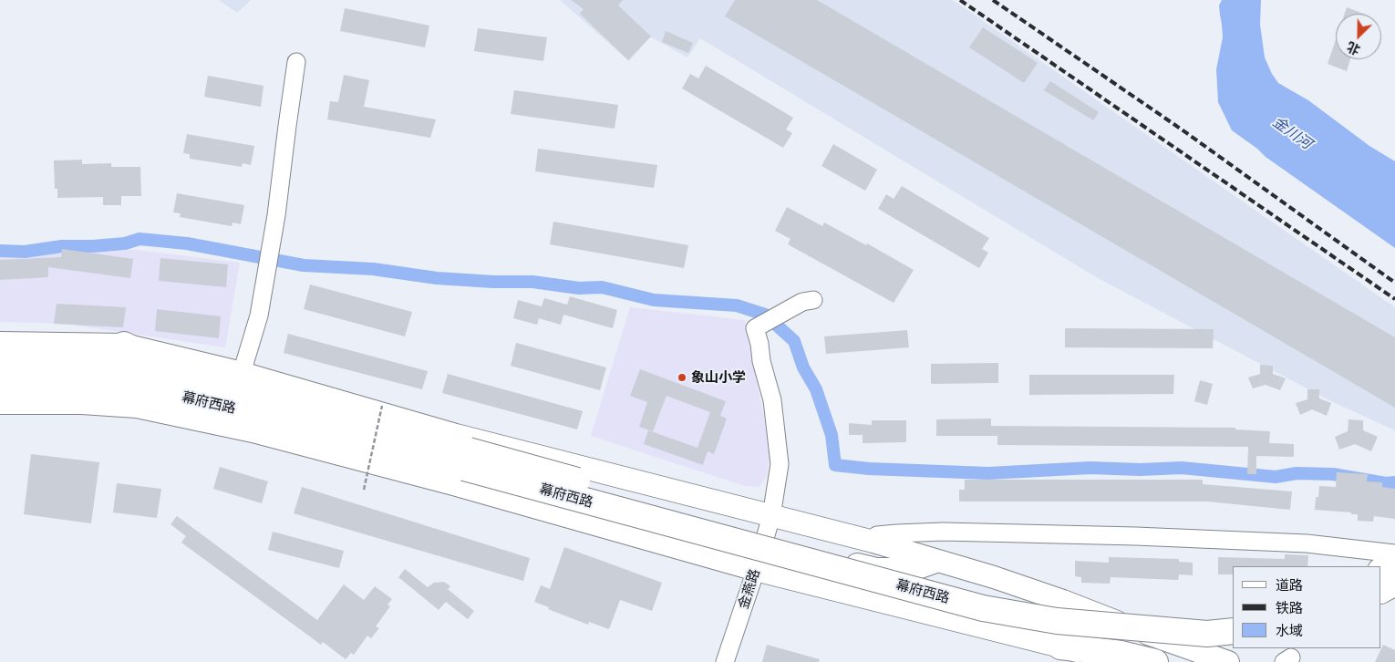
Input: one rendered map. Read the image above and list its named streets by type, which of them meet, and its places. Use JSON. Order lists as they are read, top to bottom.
{
  "streets": {
    "highway": ["幕府西路"],
    "street": ["金燕路"]
  },
  "crossings": [
    ["幕府西路", "金燕路"]
  ],
  "water": ["金川河"],
  "places": ["象山小学"],
  "legend": ["道路", "铁路", "水域"],
  "north": "bottom left"
}
